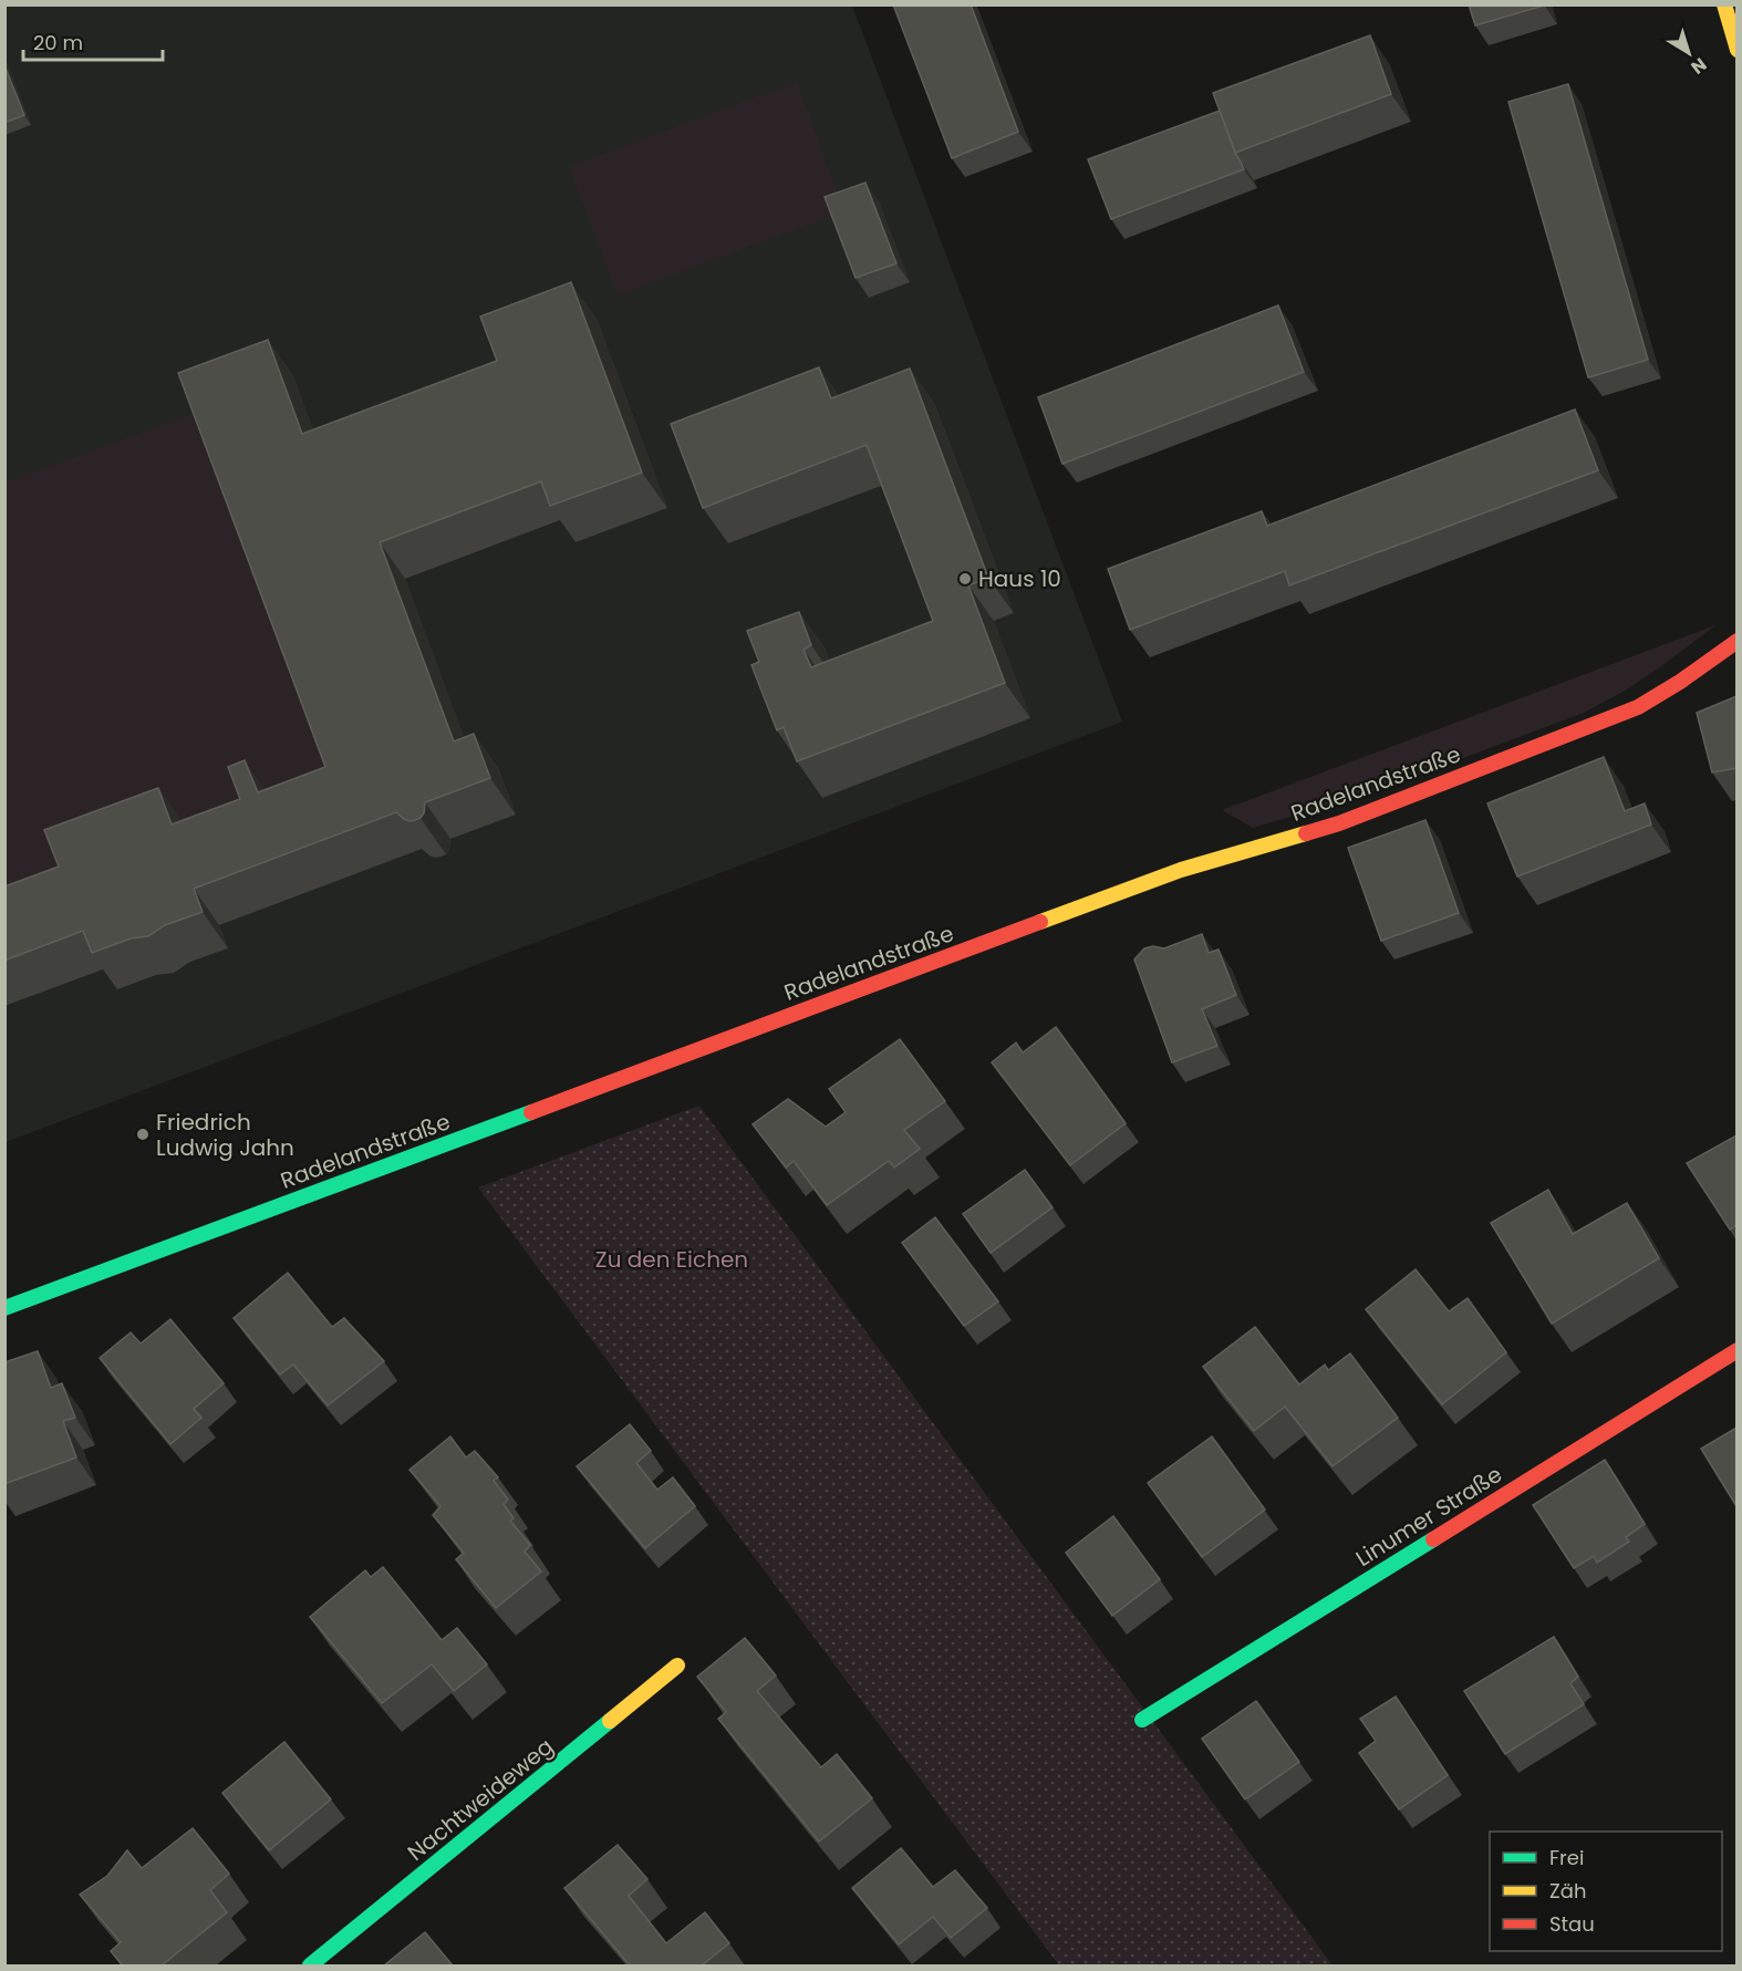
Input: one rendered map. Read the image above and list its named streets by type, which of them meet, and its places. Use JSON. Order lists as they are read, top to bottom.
{
  "streets": {
    "street": ["Radelandstraße", "Linumer Straße", "Nachtweideweg"]
  },
  "parks": ["Zu den Eichen"],
  "places": ["Haus 10", "Friedrich Ludwig Jahn"],
  "legend": ["Frei", "Zäh", "Stau"],
  "scale_bar": "20 m",
  "north": "bottom right"
}
